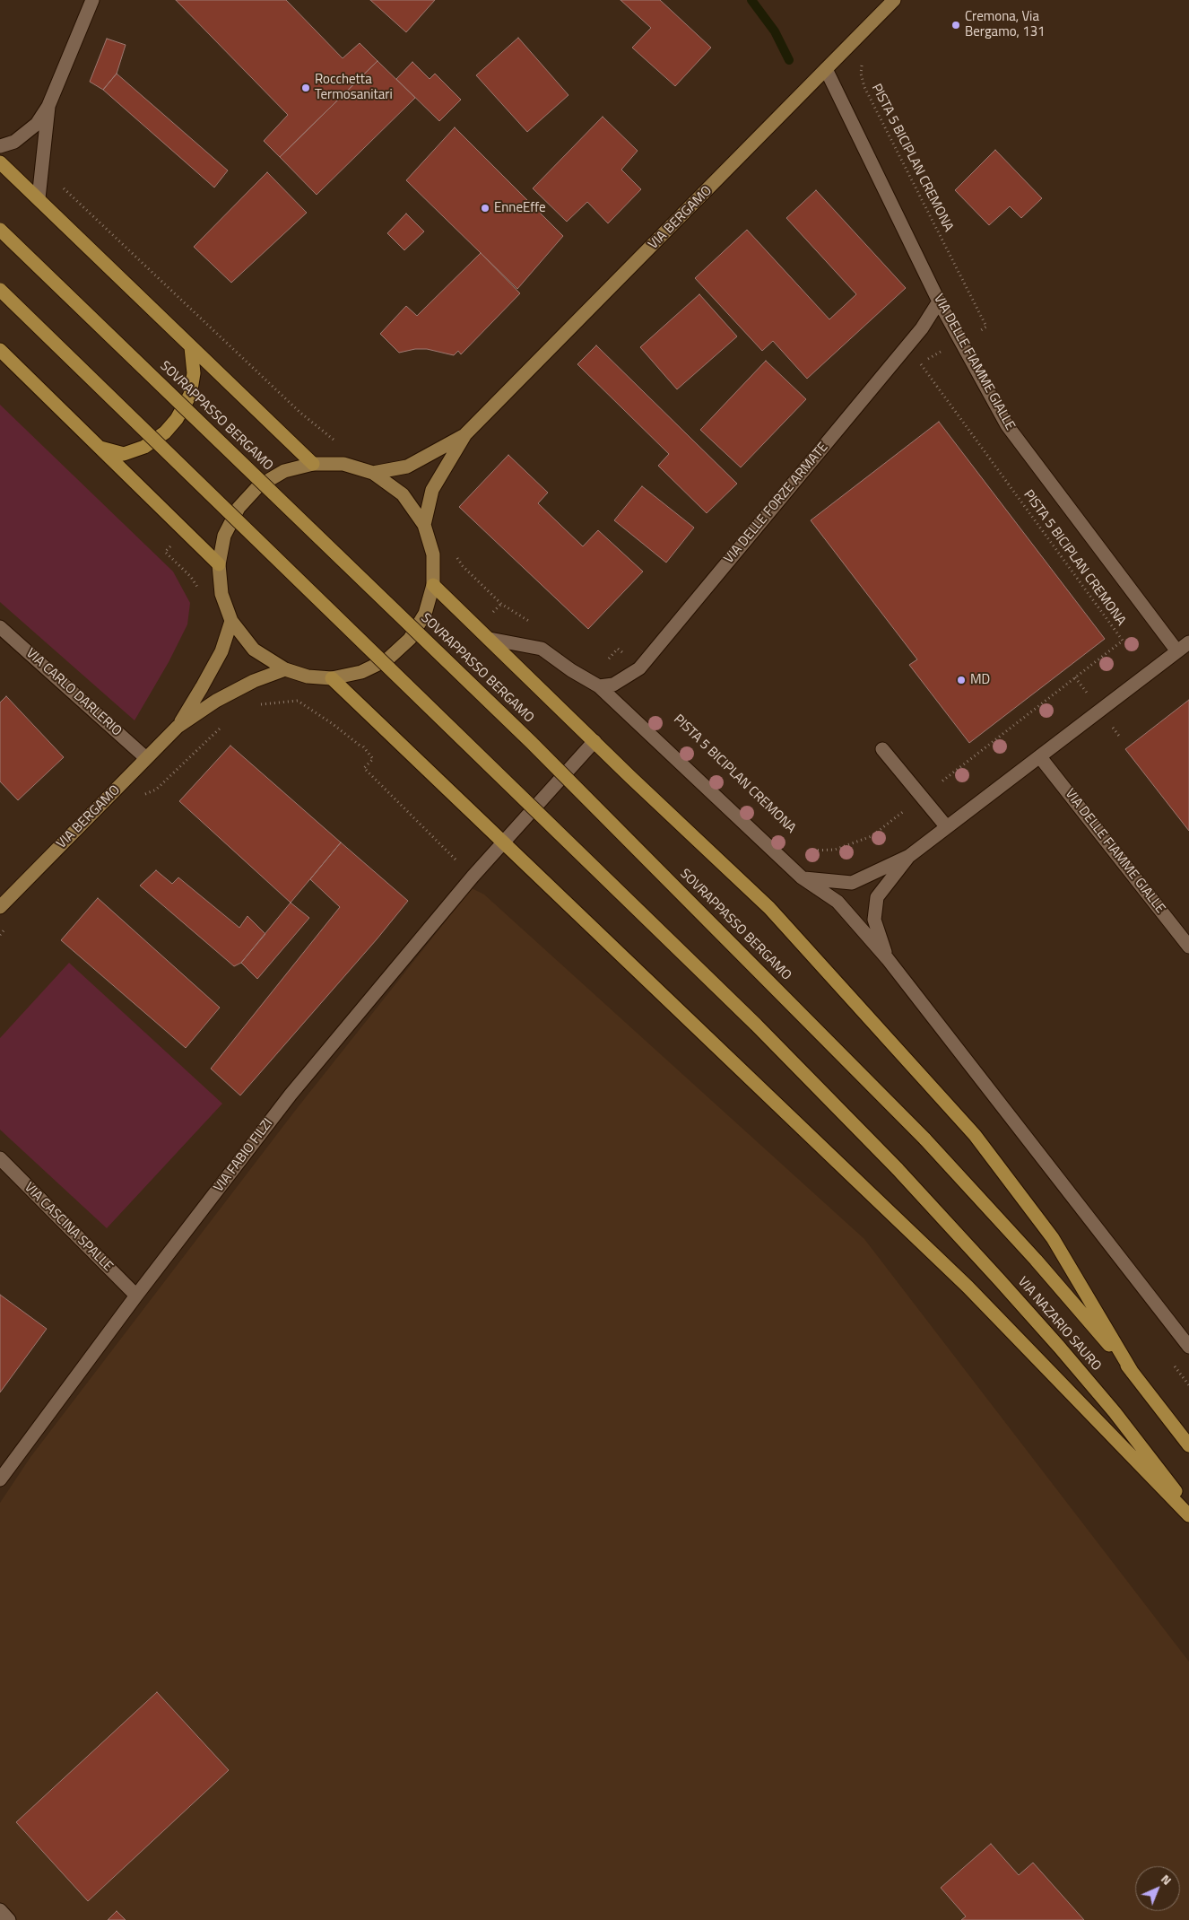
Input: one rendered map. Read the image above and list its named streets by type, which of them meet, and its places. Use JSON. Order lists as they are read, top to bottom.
{
  "streets": {
    "highway": ["SOVRAPPASSO BERGAMO", "VIA NAZARIO SAURO"],
    "main road": ["VIA BERGAMO"],
    "street": [
      "VIA DELLE FIAMME GIALLE",
      "VIA DELLE FORZE ARMATE",
      "VIA CARLO DARLERIO",
      "VIA FABIO FILZI",
      "VIA CASCINA SPALLE"
    ],
    "path": ["PISTA 5 BICIPLAN CREMONA"]
  },
  "crossings": [
    ["VIA BERGAMO", "VIA DELLE FIAMME GIALLE"],
    ["VIA BERGAMO", "VIA CARLO DARLERIO"],
    ["VIA DELLE FIAMME GIALLE", "VIA DELLE FORZE ARMATE"],
    ["SOVRAPPASSO BERGAMO", "VIA NAZARIO SAURO"],
    ["VIA FABIO FILZI", "VIA CASCINA SPALLE"]
  ],
  "places": [
    "Cremona, Via Bergamo, 131",
    "Rocchetta Termosanitari",
    "EnneEffe",
    "MD"
  ],
  "north": "top right"
}
